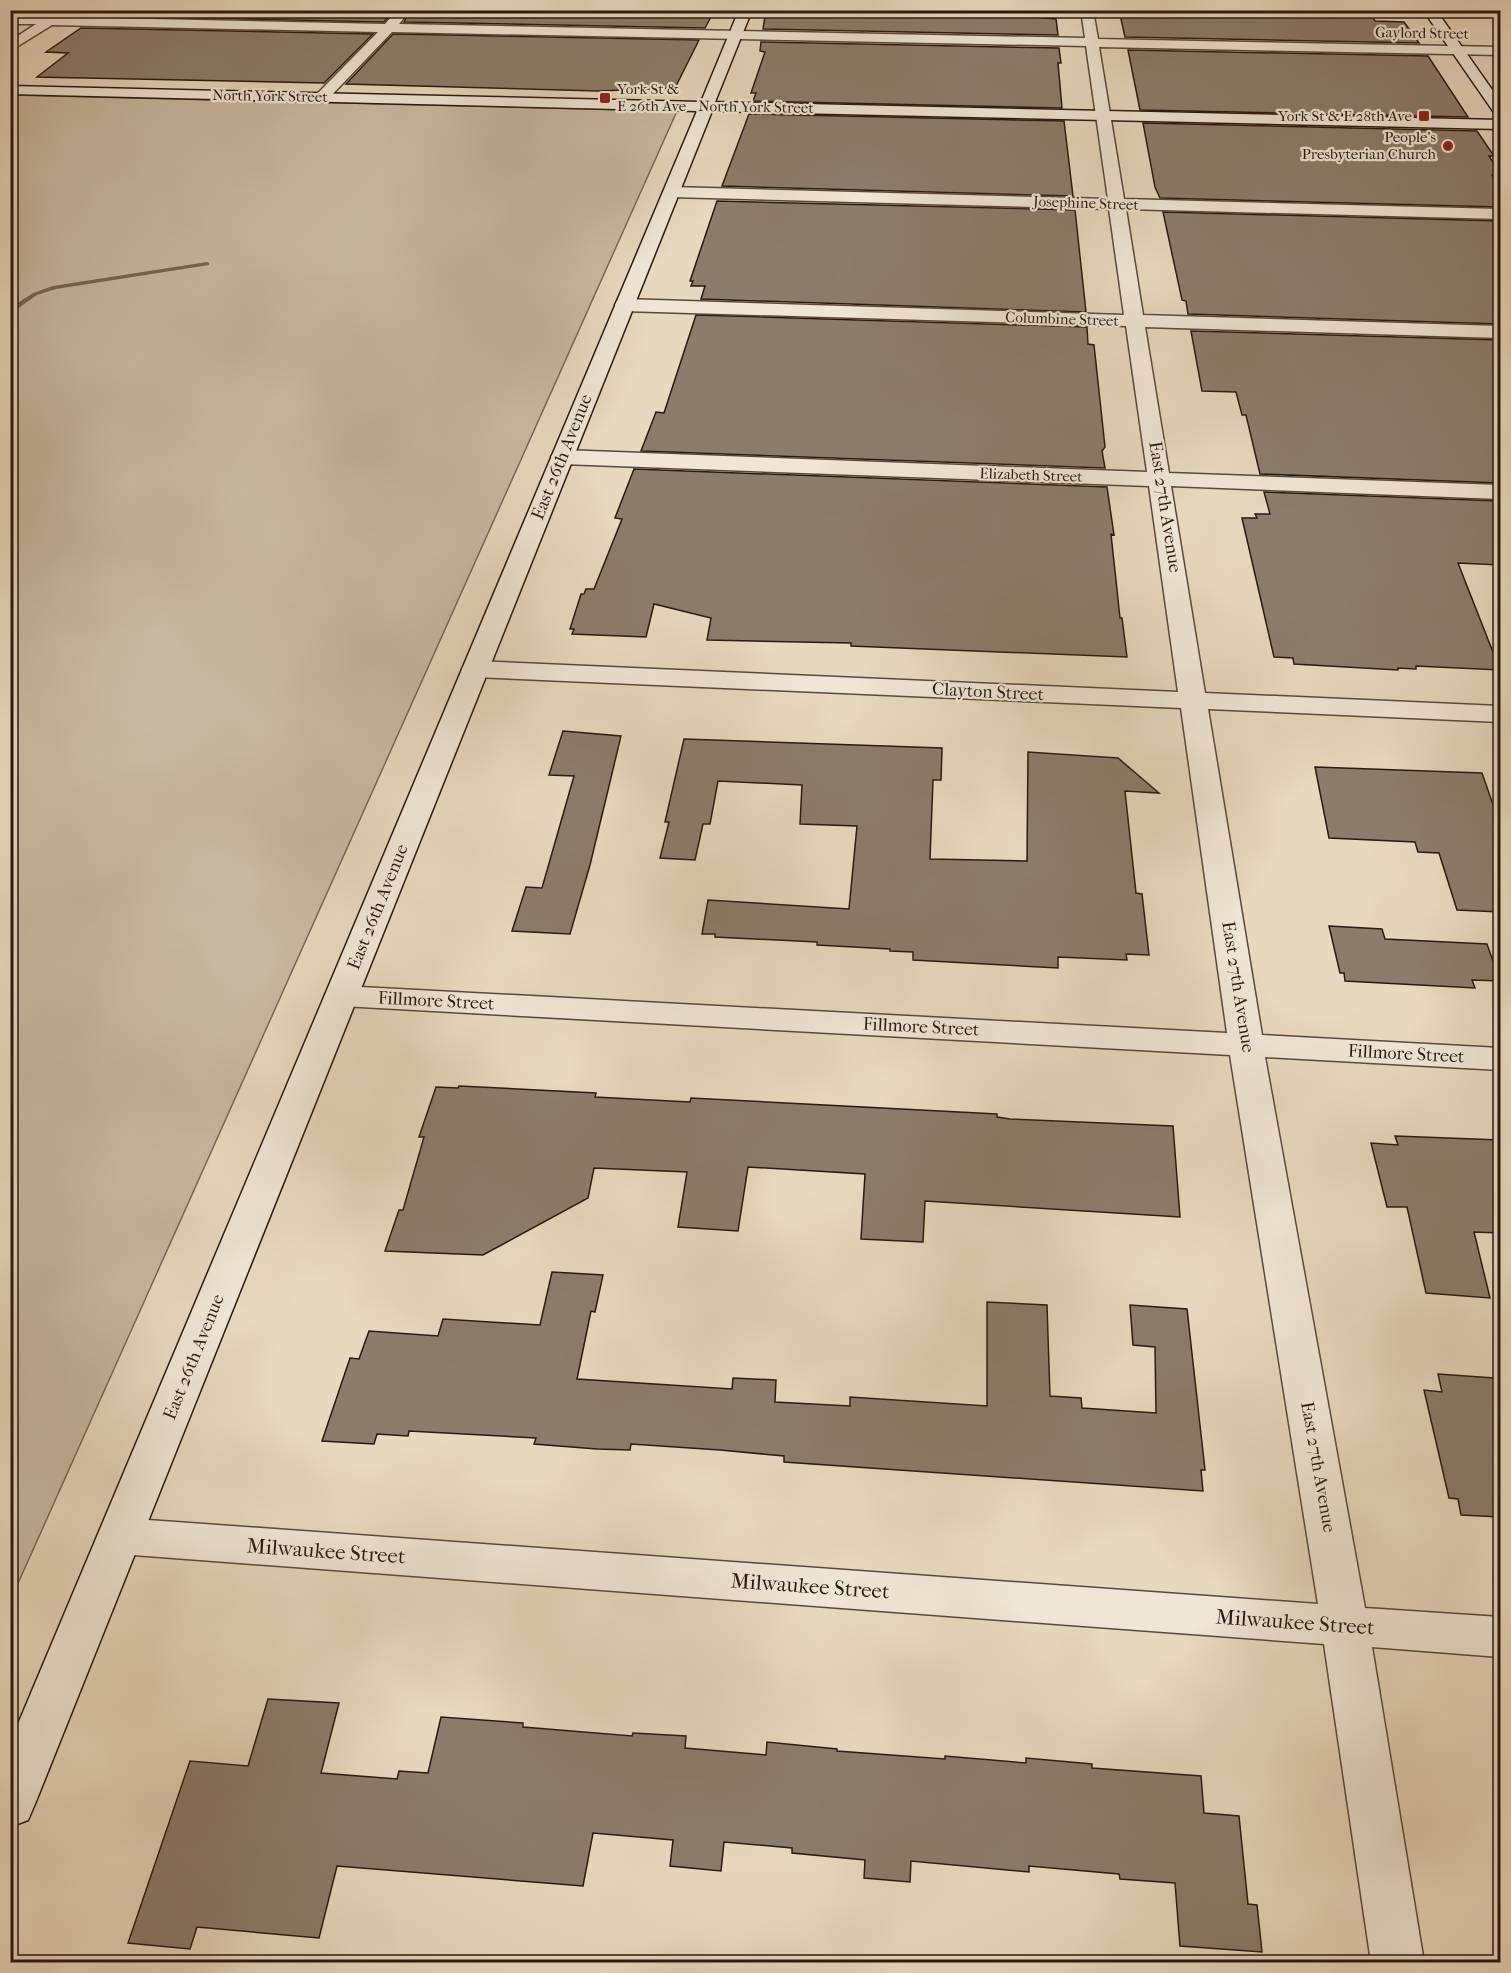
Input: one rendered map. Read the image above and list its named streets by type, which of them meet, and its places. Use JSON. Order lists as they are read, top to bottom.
{
  "streets": {
    "street": [
      "Gaylord Street",
      "North York Street",
      "Josephine Street",
      "Columbine Street",
      "East 26th Avenue",
      "Elizabeth Street",
      "East 27th Avenue",
      "Clayton Street",
      "Fillmore Street",
      "Milwaukee Street"
    ]
  },
  "crossings": [
    ["Gaylord Street", "East 26th Avenue"],
    ["Gaylord Street", "East 27th Avenue"],
    ["North York Street", "East 26th Avenue"],
    ["North York Street", "East 27th Avenue"],
    ["Josephine Street", "East 26th Avenue"],
    ["Josephine Street", "East 27th Avenue"],
    ["Columbine Street", "East 26th Avenue"],
    ["Columbine Street", "East 27th Avenue"],
    ["East 26th Avenue", "Elizabeth Street"],
    ["East 26th Avenue", "Clayton Street"],
    ["East 26th Avenue", "Fillmore Street"],
    ["East 26th Avenue", "Milwaukee Street"],
    ["Elizabeth Street", "East 27th Avenue"],
    ["East 27th Avenue", "Clayton Street"],
    ["East 27th Avenue", "Fillmore Street"],
    ["East 27th Avenue", "Milwaukee Street"]
  ],
  "places": {
    "transit": ["York St & E 26th Ave", "York St & E 28th Ave"],
    "other": ["People's Presbyterian Church"]
  }
}
